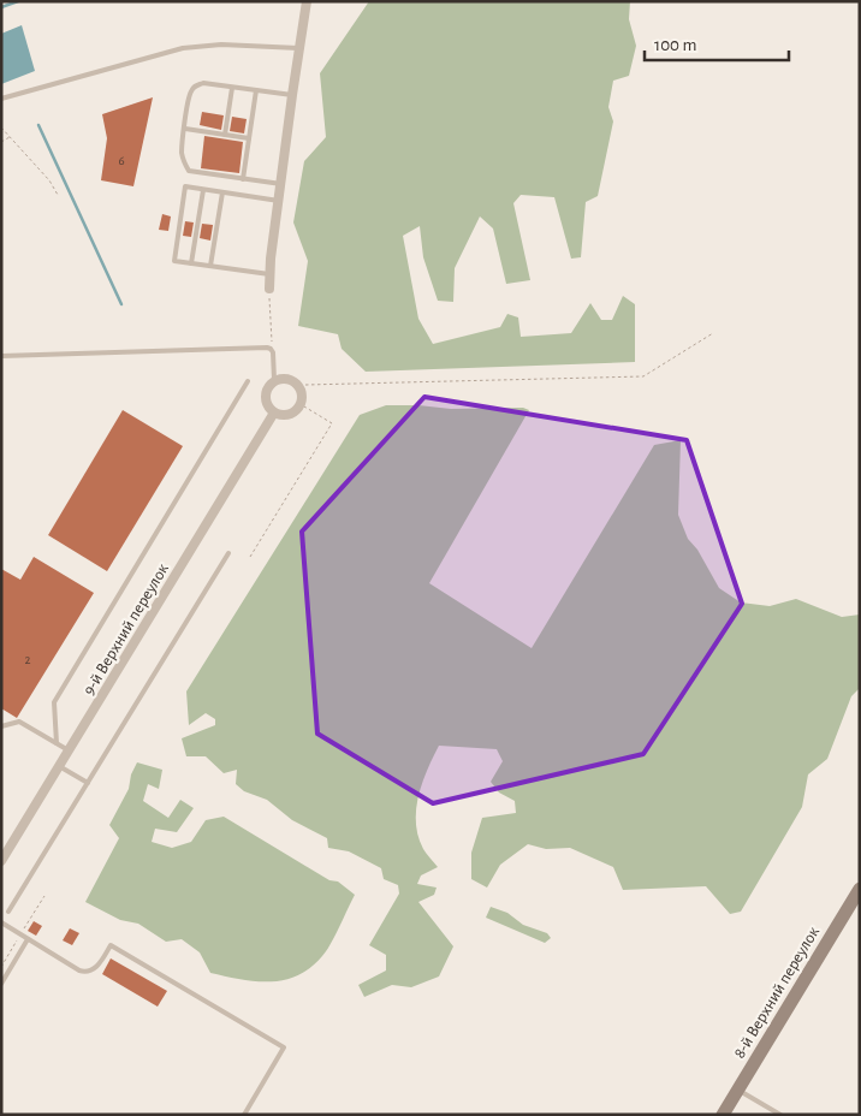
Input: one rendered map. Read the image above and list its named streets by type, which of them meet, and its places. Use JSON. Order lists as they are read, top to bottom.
{
  "streets": {
    "street": ["9-й Верхний переулок", "8-й Верхний переулок"]
  },
  "house_numbers": ["6", "2"],
  "scale_bar": "100 m"
}
